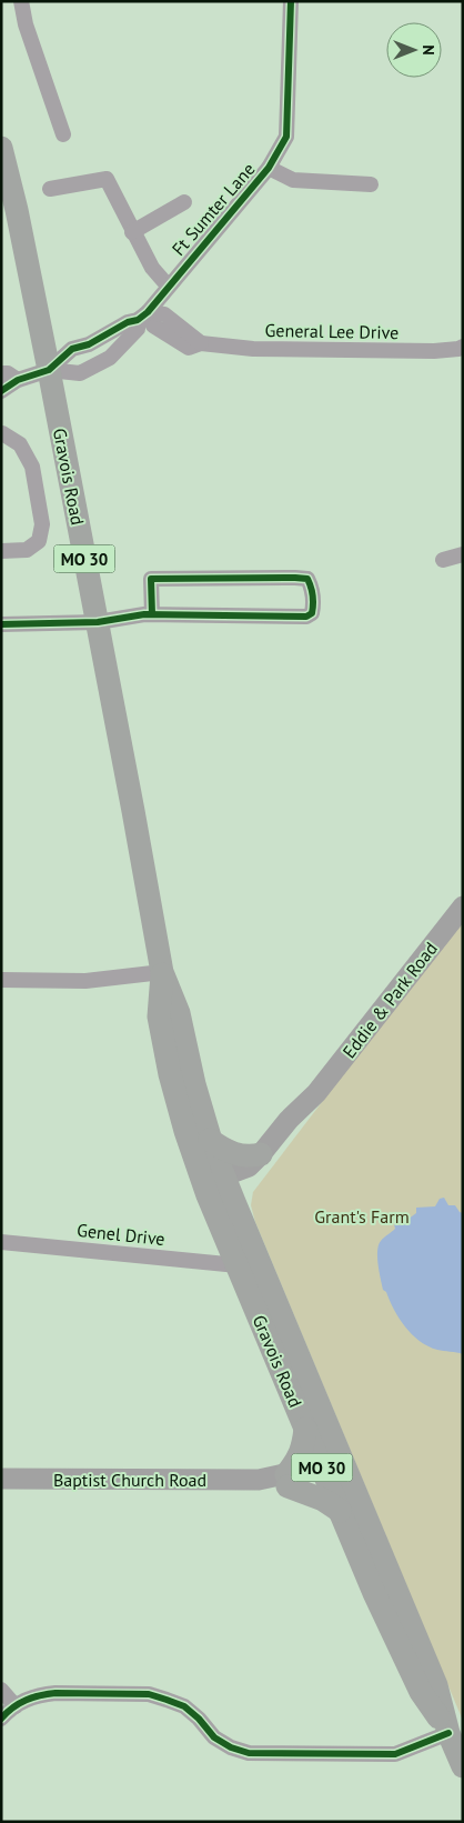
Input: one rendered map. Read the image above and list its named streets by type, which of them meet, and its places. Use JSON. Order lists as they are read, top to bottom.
{
  "streets": {
    "main road": ["Gravois Road", "MO 30"],
    "street": [
      "Ft Sumter Lane",
      "General Lee Drive",
      "Eddie & Park Road",
      "Genel Drive",
      "Baptist Church Road"
    ]
  },
  "crossings": [
    ["Ft Sumter Lane", "General Lee Drive"],
    ["Ft Sumter Lane", "Gravois Road"],
    ["Gravois Road", "Eddie & Park Road"],
    ["Gravois Road", "Genel Drive"],
    ["Gravois Road", "Baptist Church Road"]
  ],
  "parks": ["Grant's Farm"],
  "north": "right"
}
